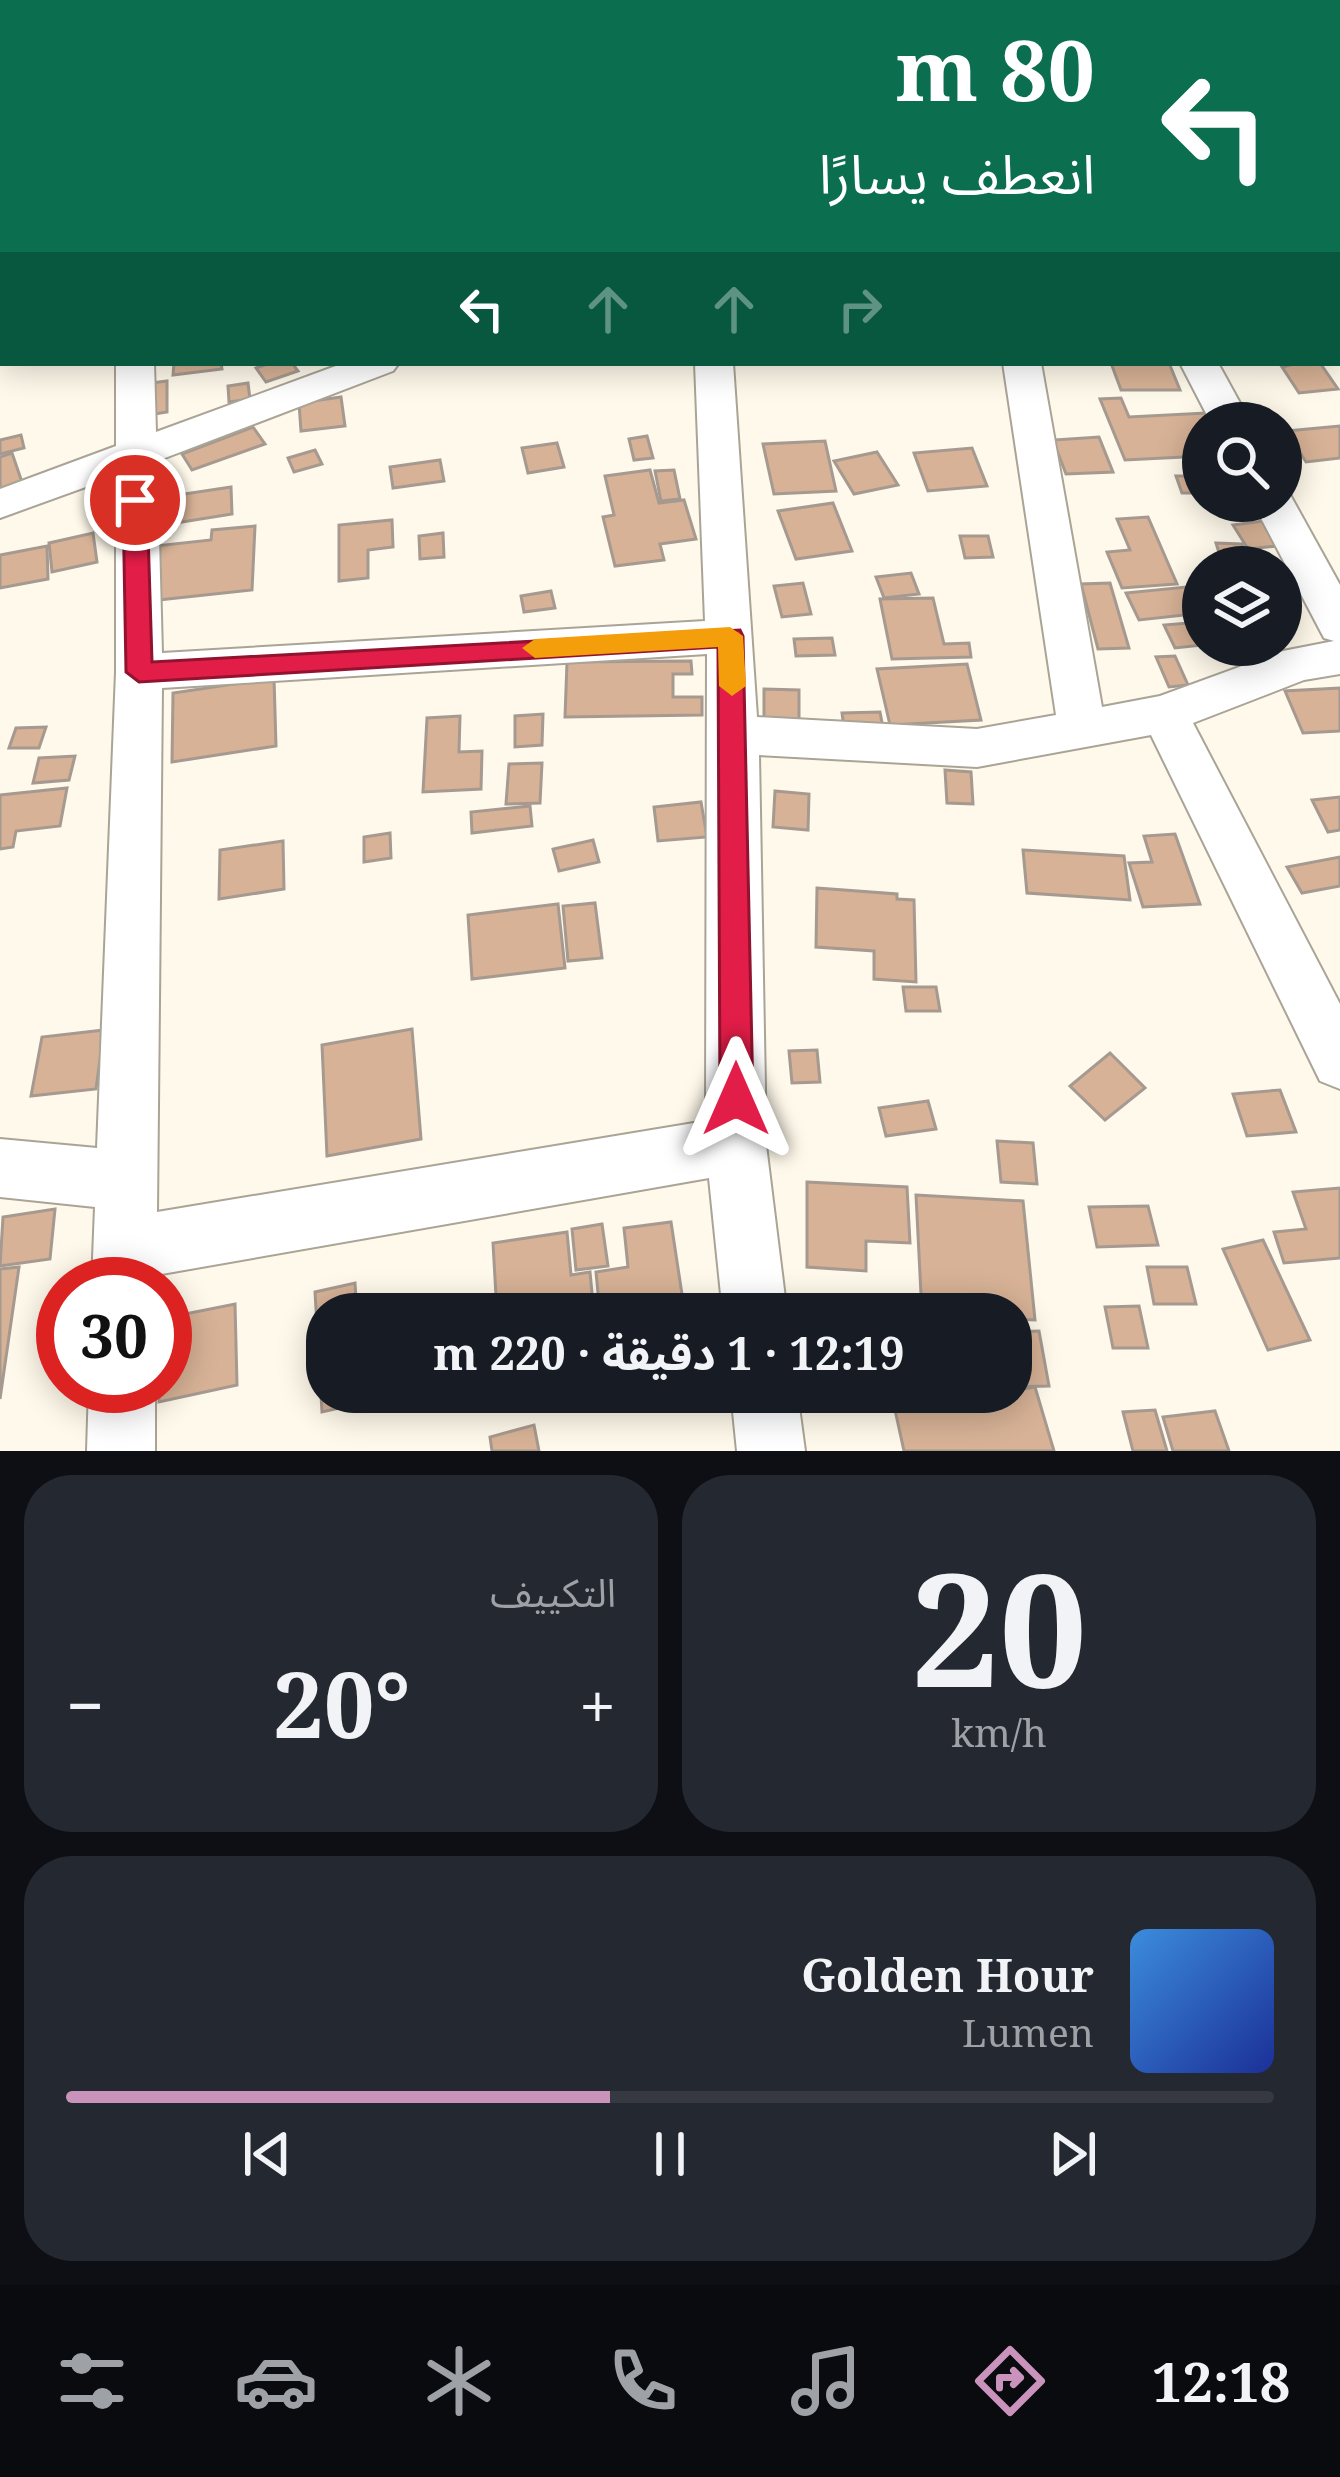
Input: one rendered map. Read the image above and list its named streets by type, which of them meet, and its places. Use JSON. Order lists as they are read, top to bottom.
{
  "page": {
    "turn": ["80 m", "انعطف يسارًا"],
    "limit": "30",
    "trip": "12:19 · 1 دقيقة · 220 m",
    "tile": [
      ["20", "km/h"],
      "التكييف"
    ],
    "heat": ["−", "20°", "+"],
    "song": ["Golden Hour", "Lumen"],
    "tabs": "12:18"
  }
}
